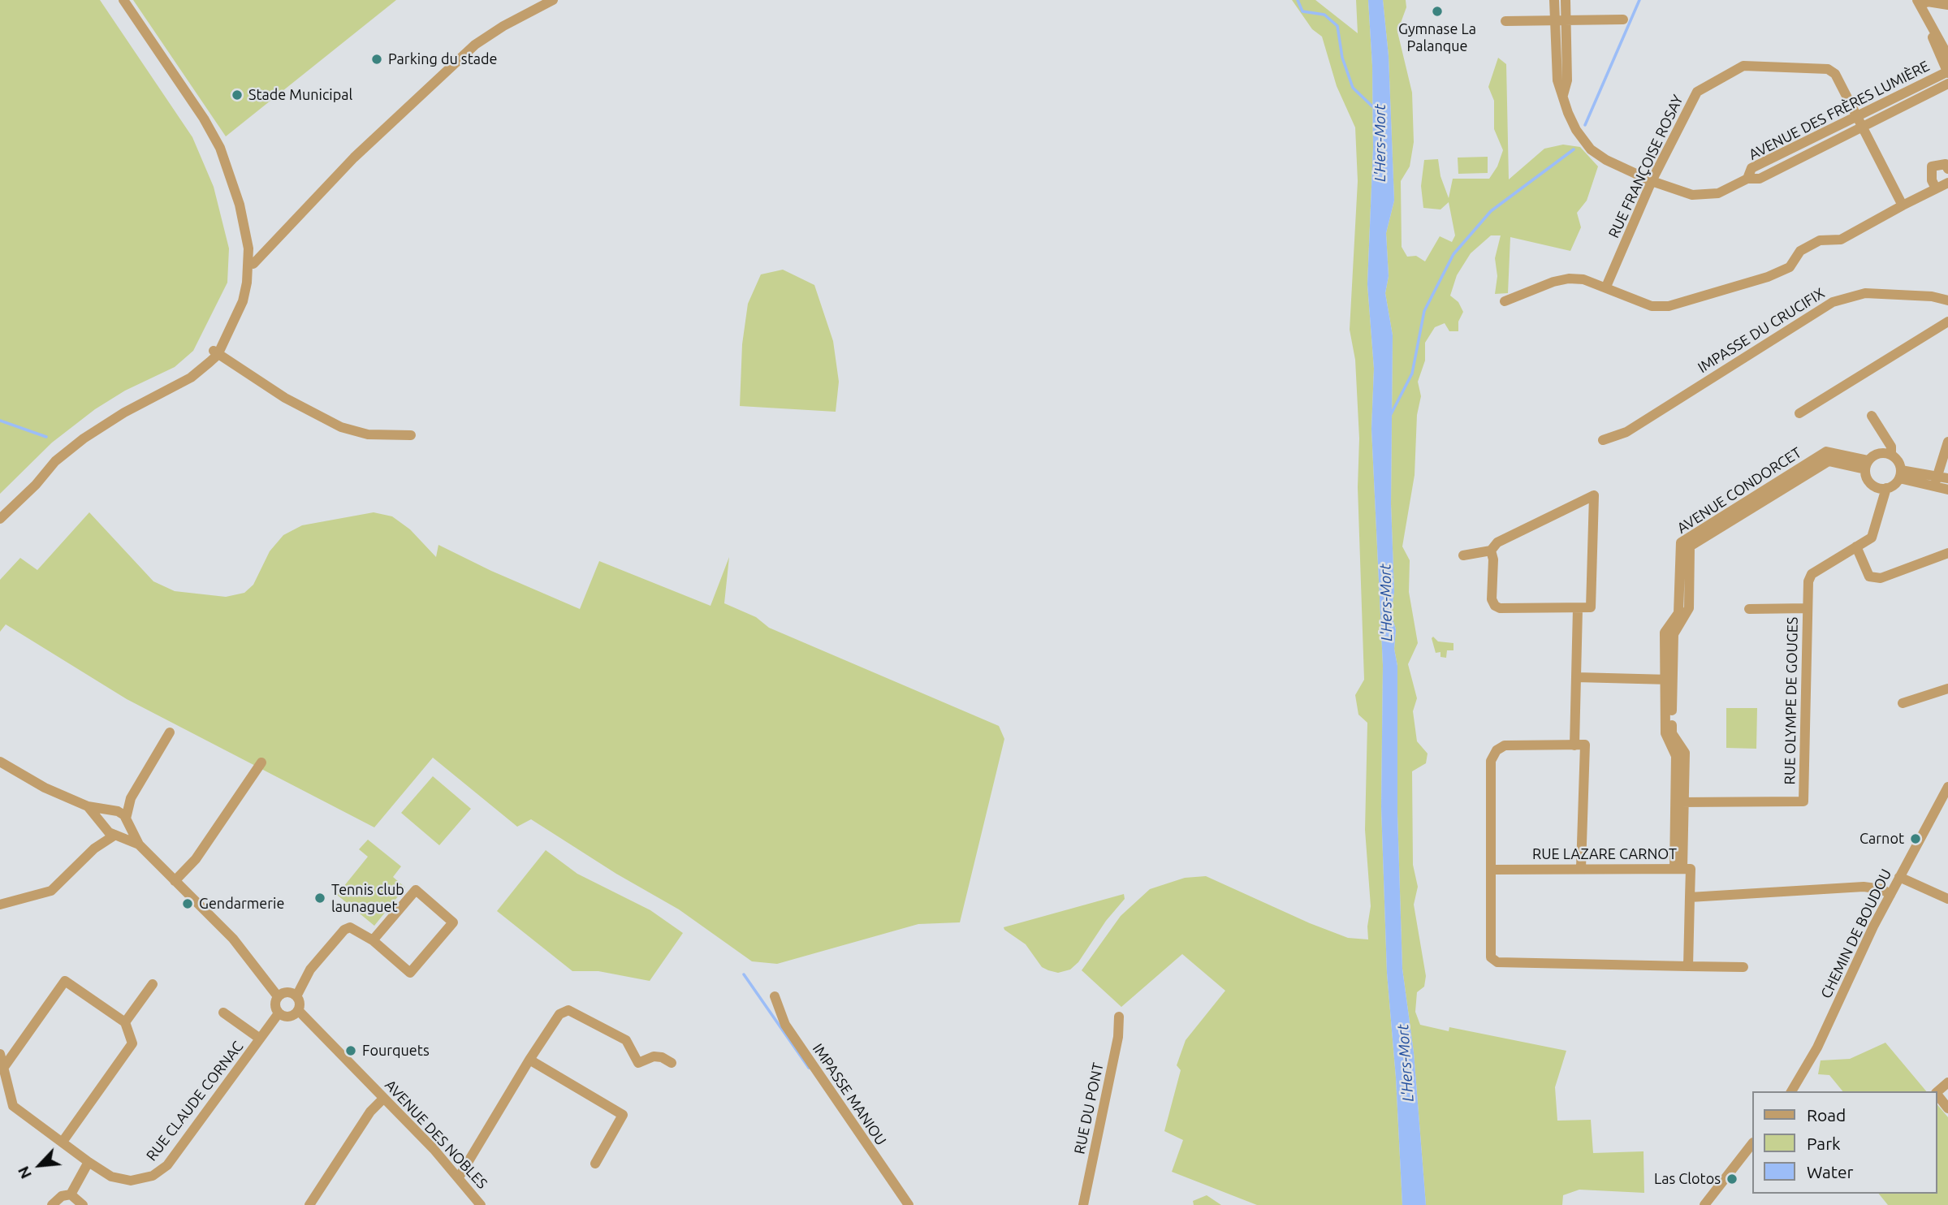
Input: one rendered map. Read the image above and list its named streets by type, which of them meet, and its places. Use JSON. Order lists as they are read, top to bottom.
{
  "streets": {
    "street": [
      "AVENUE DES FRÈRES LUMIÈRE",
      "RUE FRANÇOISE ROSAY",
      "IMPASSE DU CRUCIFIX",
      "AVENUE CONDORCET",
      "RUE OLYMPE DE GOUGES",
      "RUE LAZARE CARNOT",
      "CHEMIN DE BOUDOU",
      "IMPASSE MANIOU",
      "RUE CLAUDE CORNAC",
      "RUE DU PONT",
      "AVENUE DES NOBLES"
    ]
  },
  "crossings": [
    ["AVENUE DES FRÈRES LUMIÈRE", "RUE FRANÇOISE ROSAY"],
    ["AVENUE CONDORCET", "RUE OLYMPE DE GOUGES"],
    ["AVENUE CONDORCET", "RUE LAZARE CARNOT"],
    ["RUE CLAUDE CORNAC", "AVENUE DES NOBLES"]
  ],
  "water": ["L'Hers-Mort"],
  "places": [
    "Gymnase La Palanque",
    "Parking du stade",
    "Stade Municipal",
    "Carnot",
    "Tennis club launaguet",
    "Gendarmerie",
    "Fourquets",
    "Las Clotos"
  ],
  "legend": ["Road", "Park", "Water"],
  "north": "bottom left"
}
